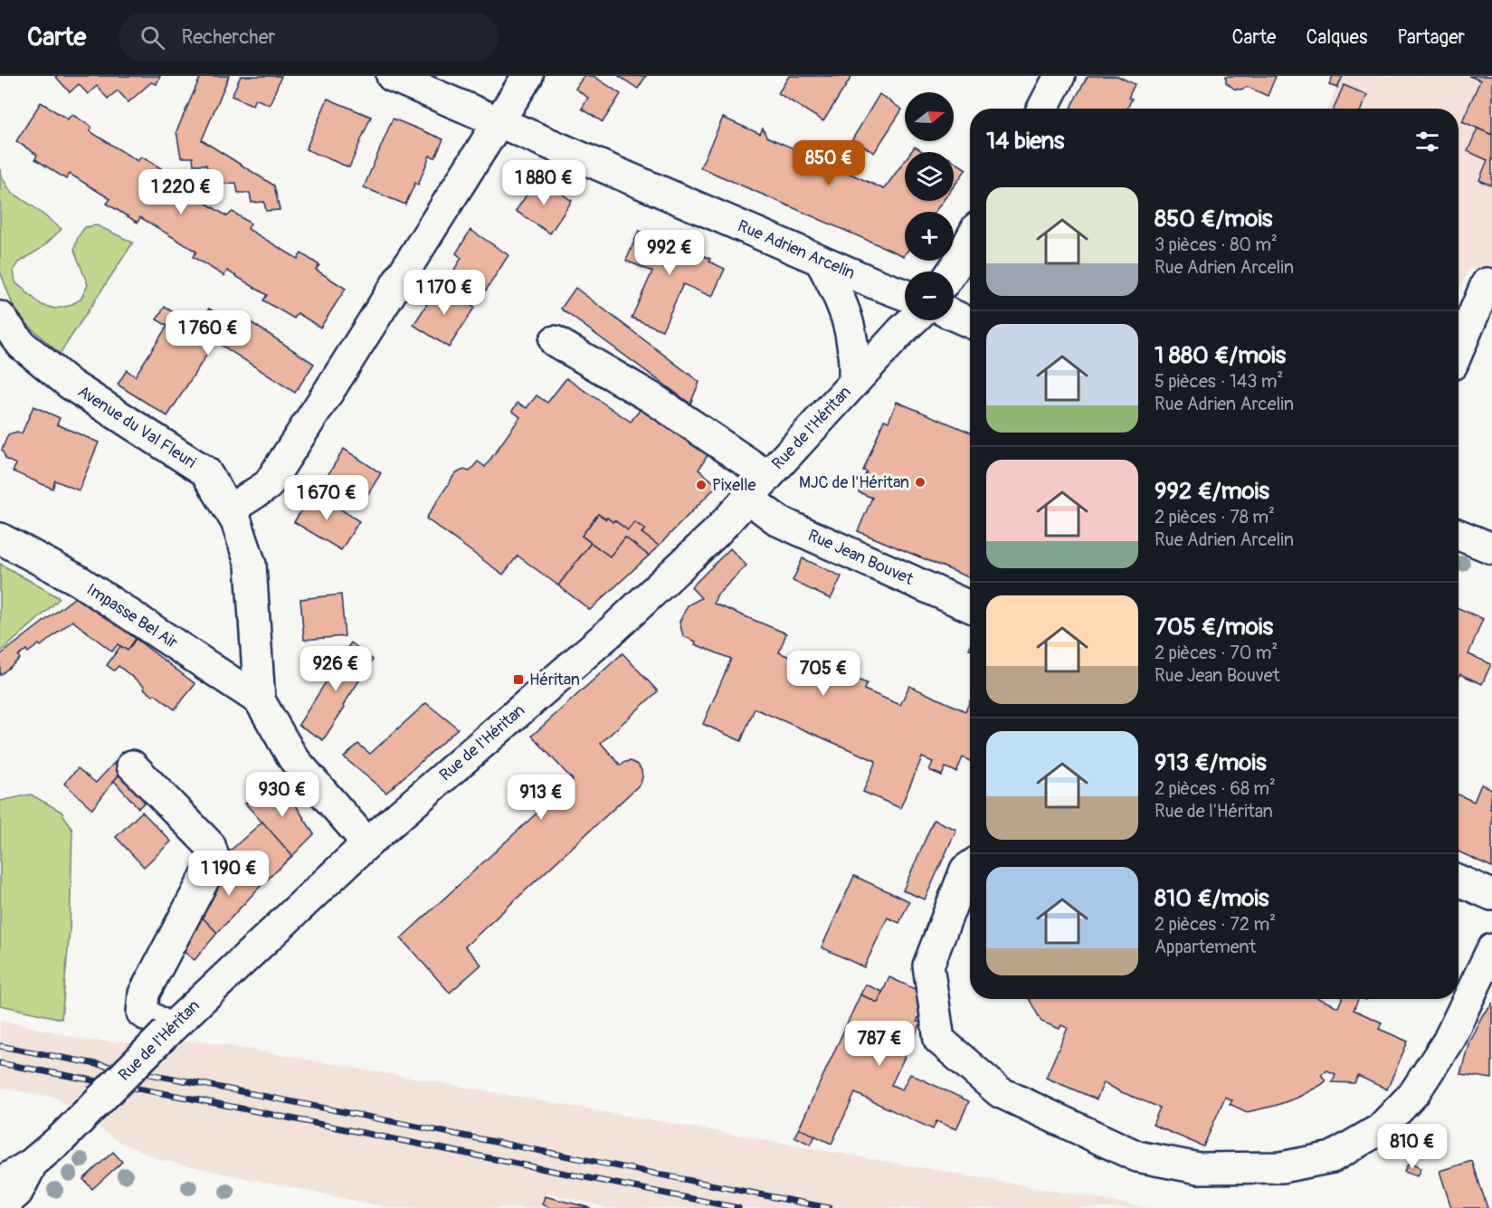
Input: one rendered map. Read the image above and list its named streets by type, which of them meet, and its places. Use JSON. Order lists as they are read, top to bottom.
{
  "streets": {
    "street": [
      "Rue Adrien Arcelin",
      "Avenue du Val Fleuri",
      "Rue de l'Héritan",
      "Rue Jean Bouvet",
      "Impasse Bel Air"
    ]
  },
  "crossings": [
    ["Avenue du Val Fleuri", "Rue de l'Héritan"],
    ["Avenue du Val Fleuri", "Impasse Bel Air"],
    ["Rue de l'Héritan", "Rue Jean Bouvet"]
  ],
  "places": {
    "other": ["MJC de l'Héritan", "Pixelle"],
    "transit": ["Héritan"]
  },
  "north": "right",
  "page": {
    "header": "Carte",
    "search": "Rechercher",
    "nav": ["Carte", "Calques", "Partager"],
    "map_buttons": ["+", "−"],
    "heading": "14 biens",
    "price": [
      "850 €",
      "1 880 €",
      "1 220 €",
      "992 €",
      "1 170 €",
      "1 760 €",
      "1 670 €",
      "926 €",
      "705 €",
      "930 €",
      "913 €",
      "1 190 €",
      "787 €",
      "810 €"
    ],
    "list": [
      {
        "name": "850 €/mois",
        "note": "3 pièces · 80 m² · Rue Adrien Arcelin"
      },
      {
        "name": "1 880 €/mois",
        "note": "5 pièces · 143 m² · Rue Adrien Arcelin"
      },
      {
        "name": "992 €/mois",
        "note": "2 pièces · 78 m² · Rue Adrien Arcelin"
      },
      {
        "name": "705 €/mois",
        "note": "2 pièces · 70 m² · Rue Jean Bouvet"
      },
      {
        "name": "913 €/mois",
        "note": "2 pièces · 68 m² · Rue de l'Héritan"
      },
      {
        "name": "810 €/mois",
        "note": "2 pièces · 72 m² · Appartement"
      }
    ]
  }
}
